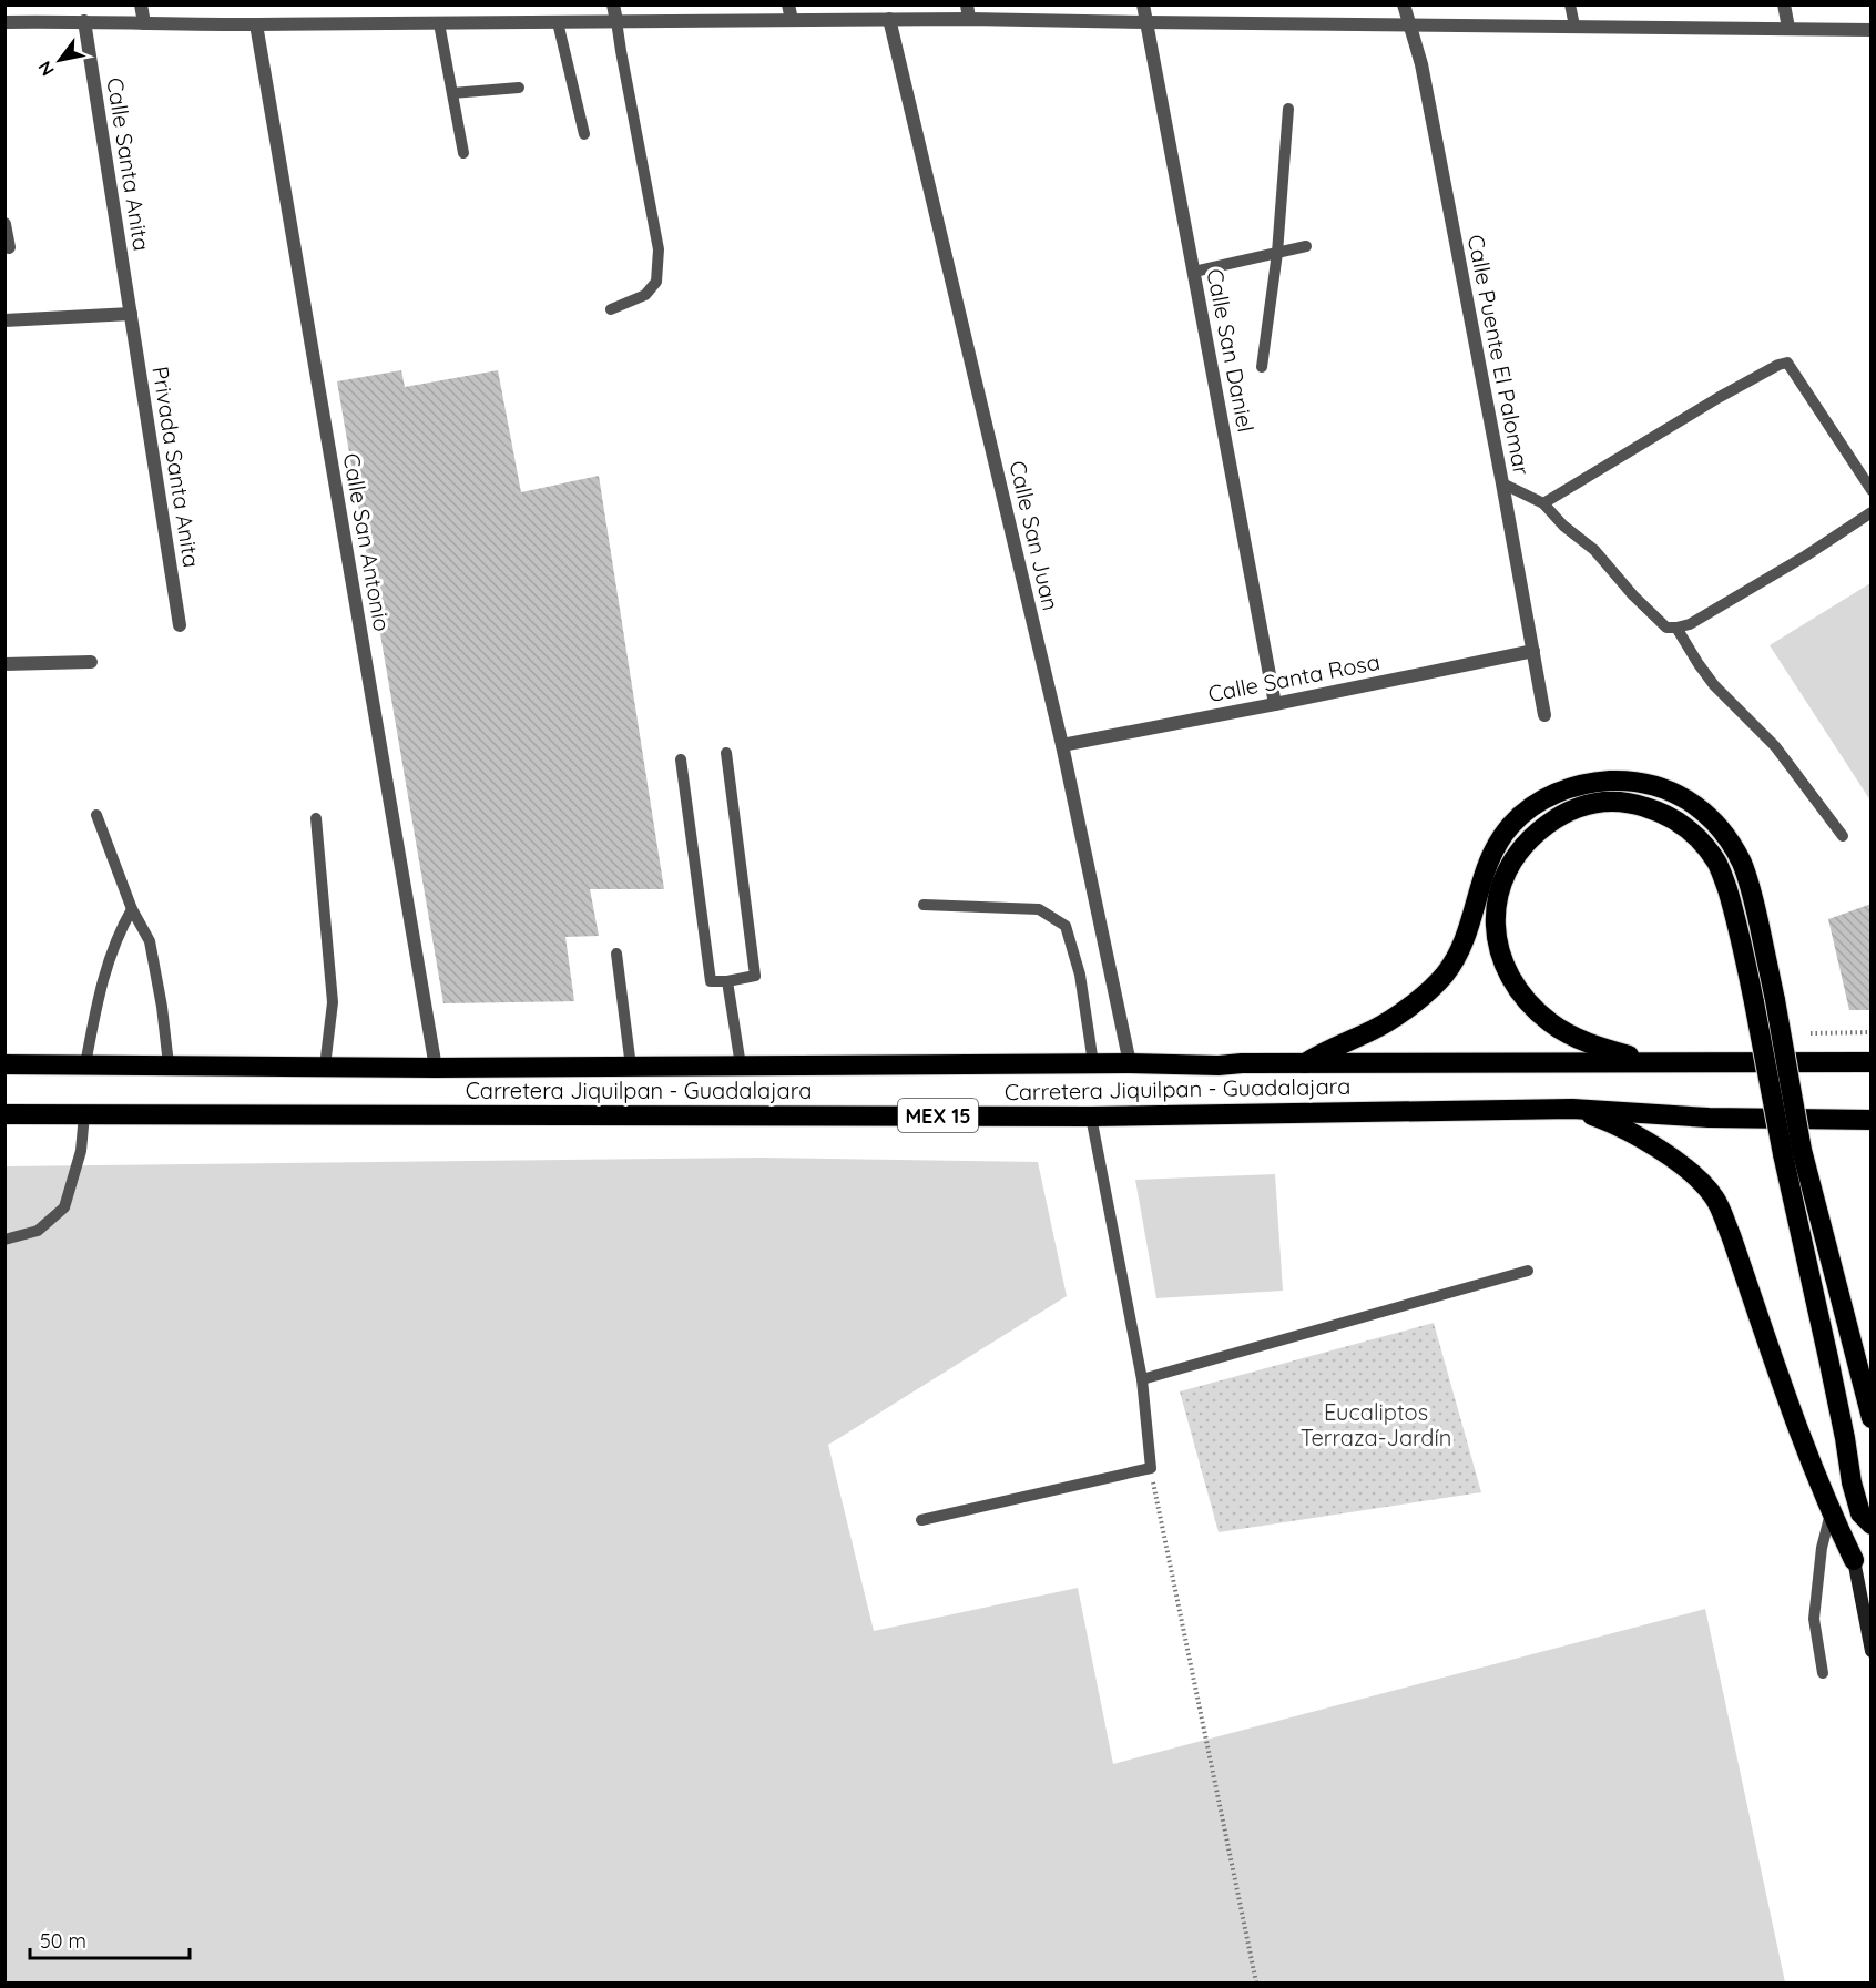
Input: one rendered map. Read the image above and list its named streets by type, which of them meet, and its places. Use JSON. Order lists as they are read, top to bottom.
{
  "streets": {
    "highway": ["Carretera Jiquilpan - Guadalajara", "MEX 15"],
    "street": [
      "Calle Santa Anita",
      "Calle San Daniel",
      "Calle Puente El Palomar",
      "Privada Santa Anita",
      "Calle San Juan",
      "Calle San Antonio",
      "Calle Santa Rosa"
    ]
  },
  "crossings": [
    ["Calle Santa Anita", "Privada Santa Anita"],
    ["Calle San Daniel", "Calle Santa Rosa"],
    ["Calle Puente El Palomar", "Calle Santa Rosa"],
    ["Calle San Juan", "Calle Santa Rosa"],
    ["Calle San Juan", "Carretera Jiquilpan - Guadalajara"],
    ["Calle San Antonio", "Carretera Jiquilpan - Guadalajara"]
  ],
  "parks": ["Eucaliptos Terraza-Jardín"],
  "scale_bar": "50 m",
  "north": "bottom left"
}
